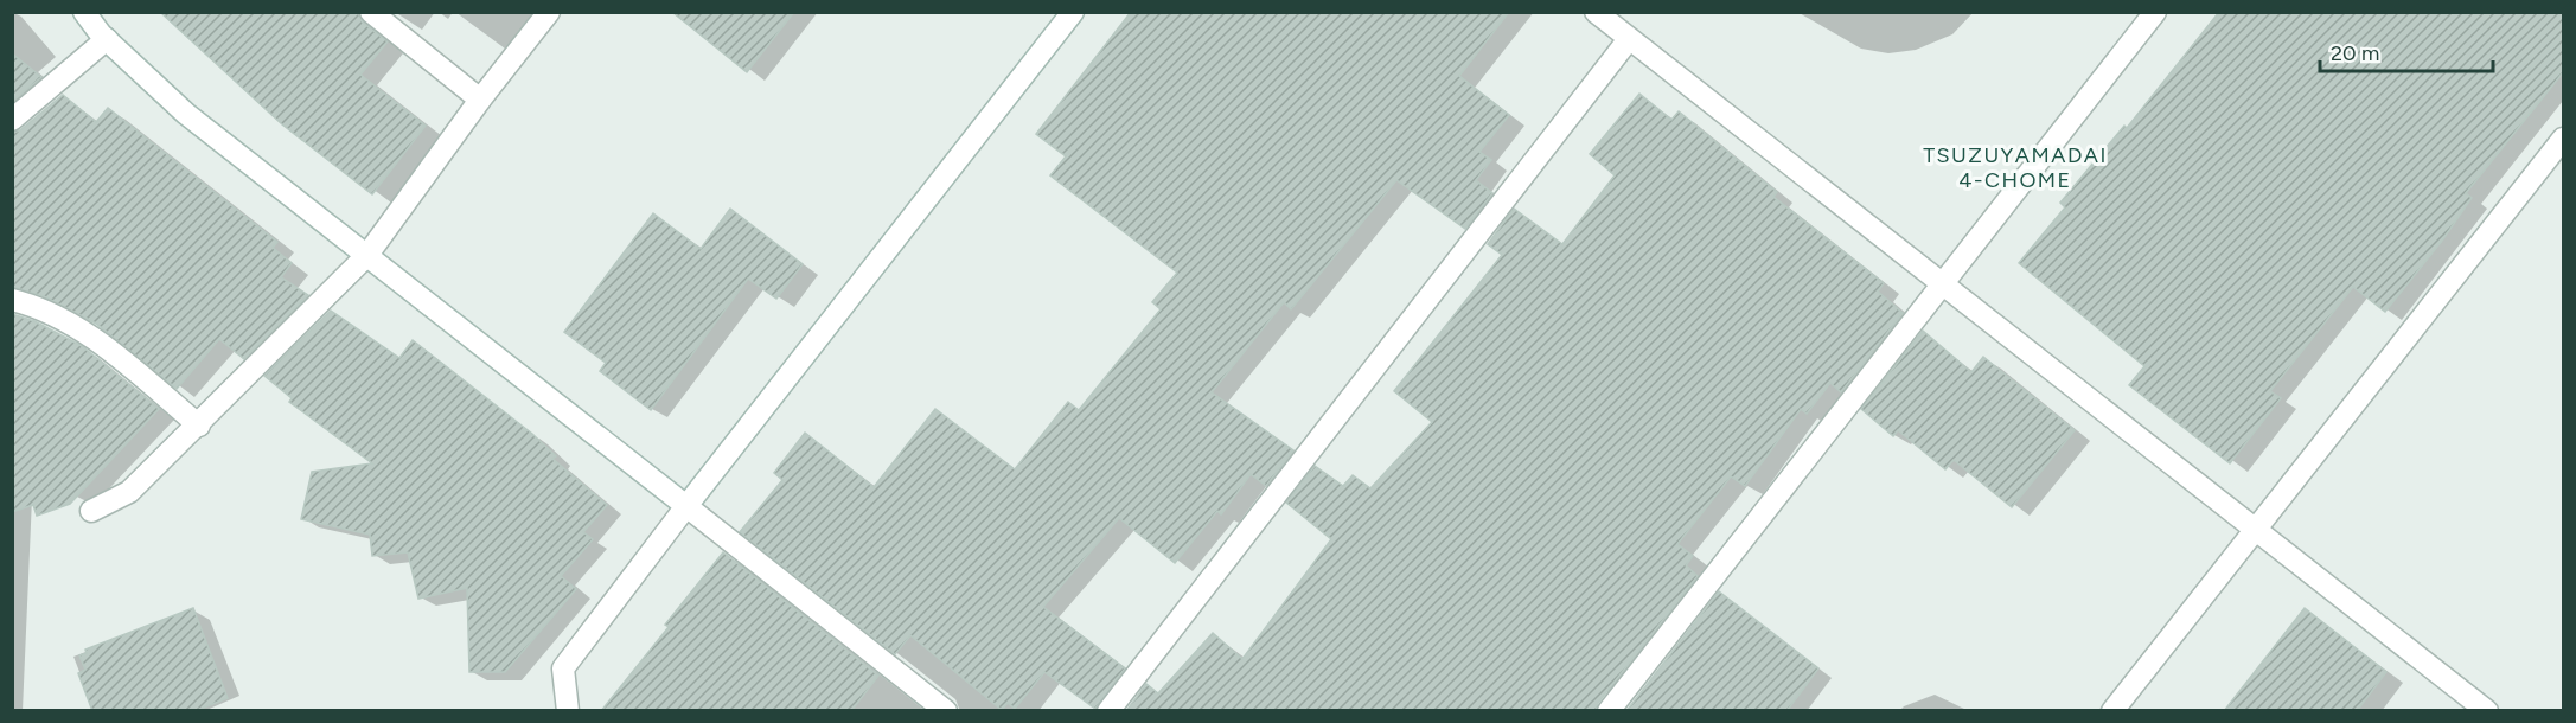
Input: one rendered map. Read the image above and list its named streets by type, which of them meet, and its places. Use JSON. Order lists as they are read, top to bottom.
{
  "districts": ["TSUZUYAMADAI 4-CHOME"],
  "scale_bar": "20 m"
}
